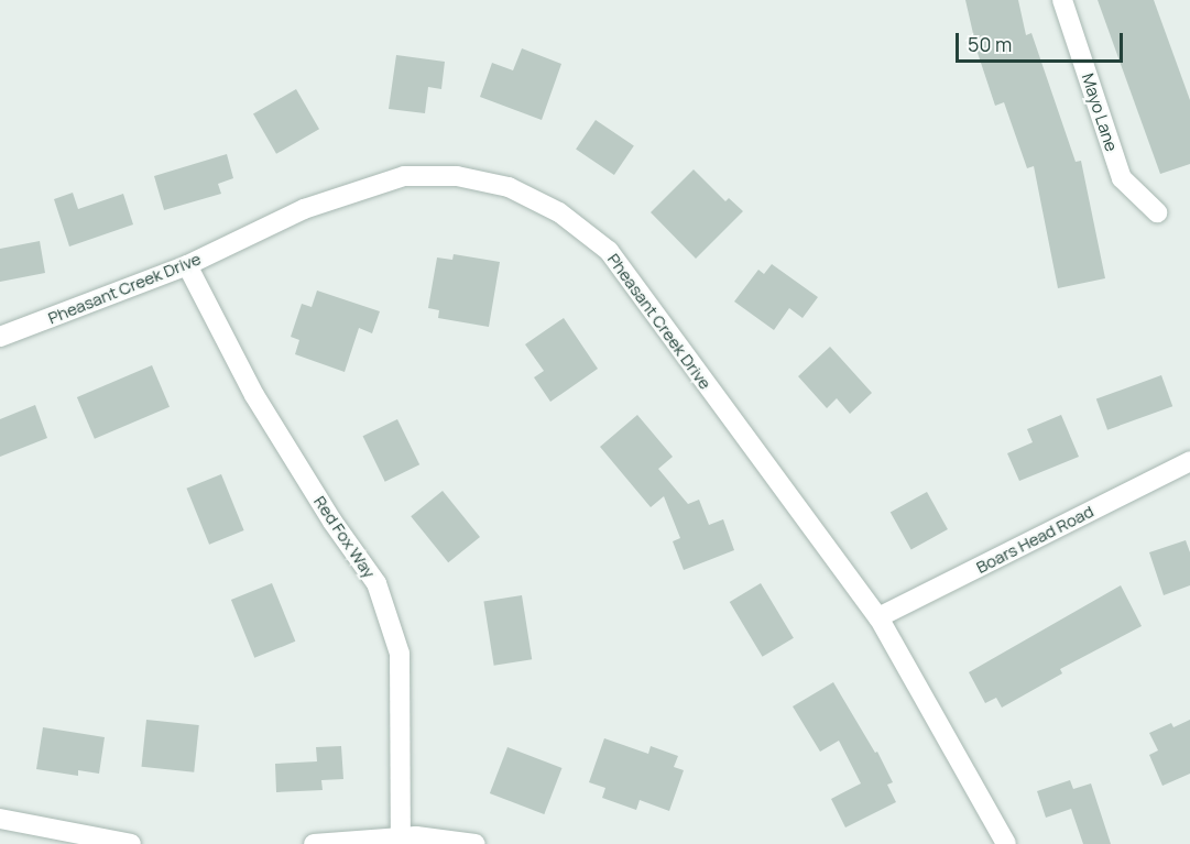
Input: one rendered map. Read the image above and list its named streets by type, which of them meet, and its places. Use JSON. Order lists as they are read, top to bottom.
{
  "streets": {
    "street": [
      "Mayo Lane",
      "Pheasant Creek Drive",
      "Red Fox Way",
      "Boars Head Road"
    ]
  },
  "crossings": [
    ["Pheasant Creek Drive", "Red Fox Way"],
    ["Pheasant Creek Drive", "Boars Head Road"]
  ],
  "scale_bar": "50 m"
}
